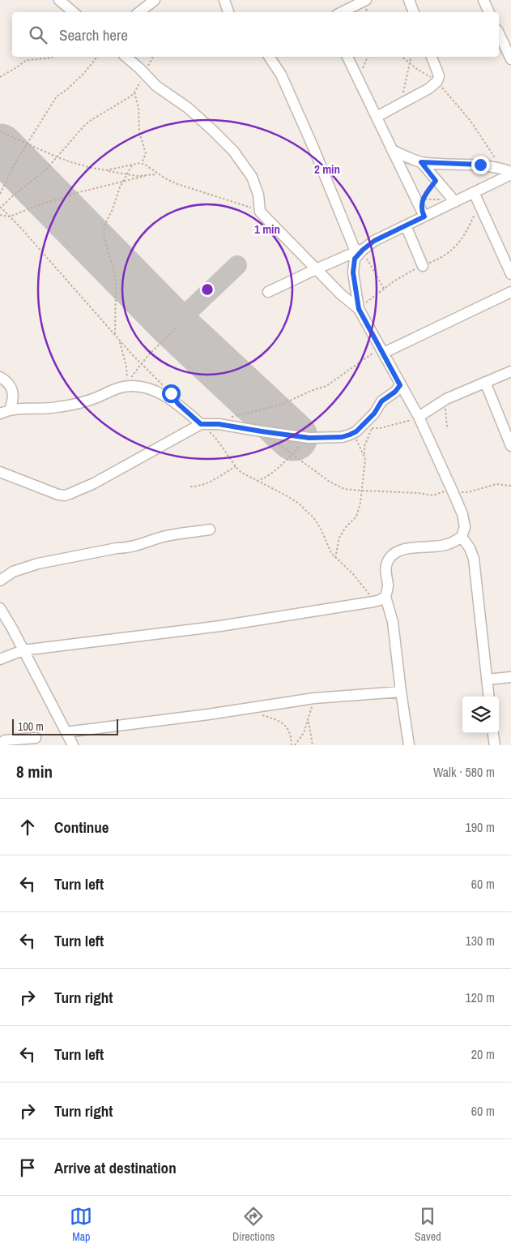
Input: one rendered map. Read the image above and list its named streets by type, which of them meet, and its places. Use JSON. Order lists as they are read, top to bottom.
{
  "scale_bar": "100 m",
  "page": {
    "search": "Search here",
    "scale": "100 m",
    "heading": ["8 min", "Walk · 580 m"],
    "list": [
      ["Continue", "190 m"],
      ["Turn left", "60 m"],
      ["Turn left", "130 m"],
      ["Turn right", "120 m"],
      ["Turn left", "20 m"],
      ["Turn right", "60 m"],
      "Arrive at destination"
    ],
    "nav": ["Map", "Directions", "Saved"]
  },
  "rings": ["2 min", "1 min"]
}
